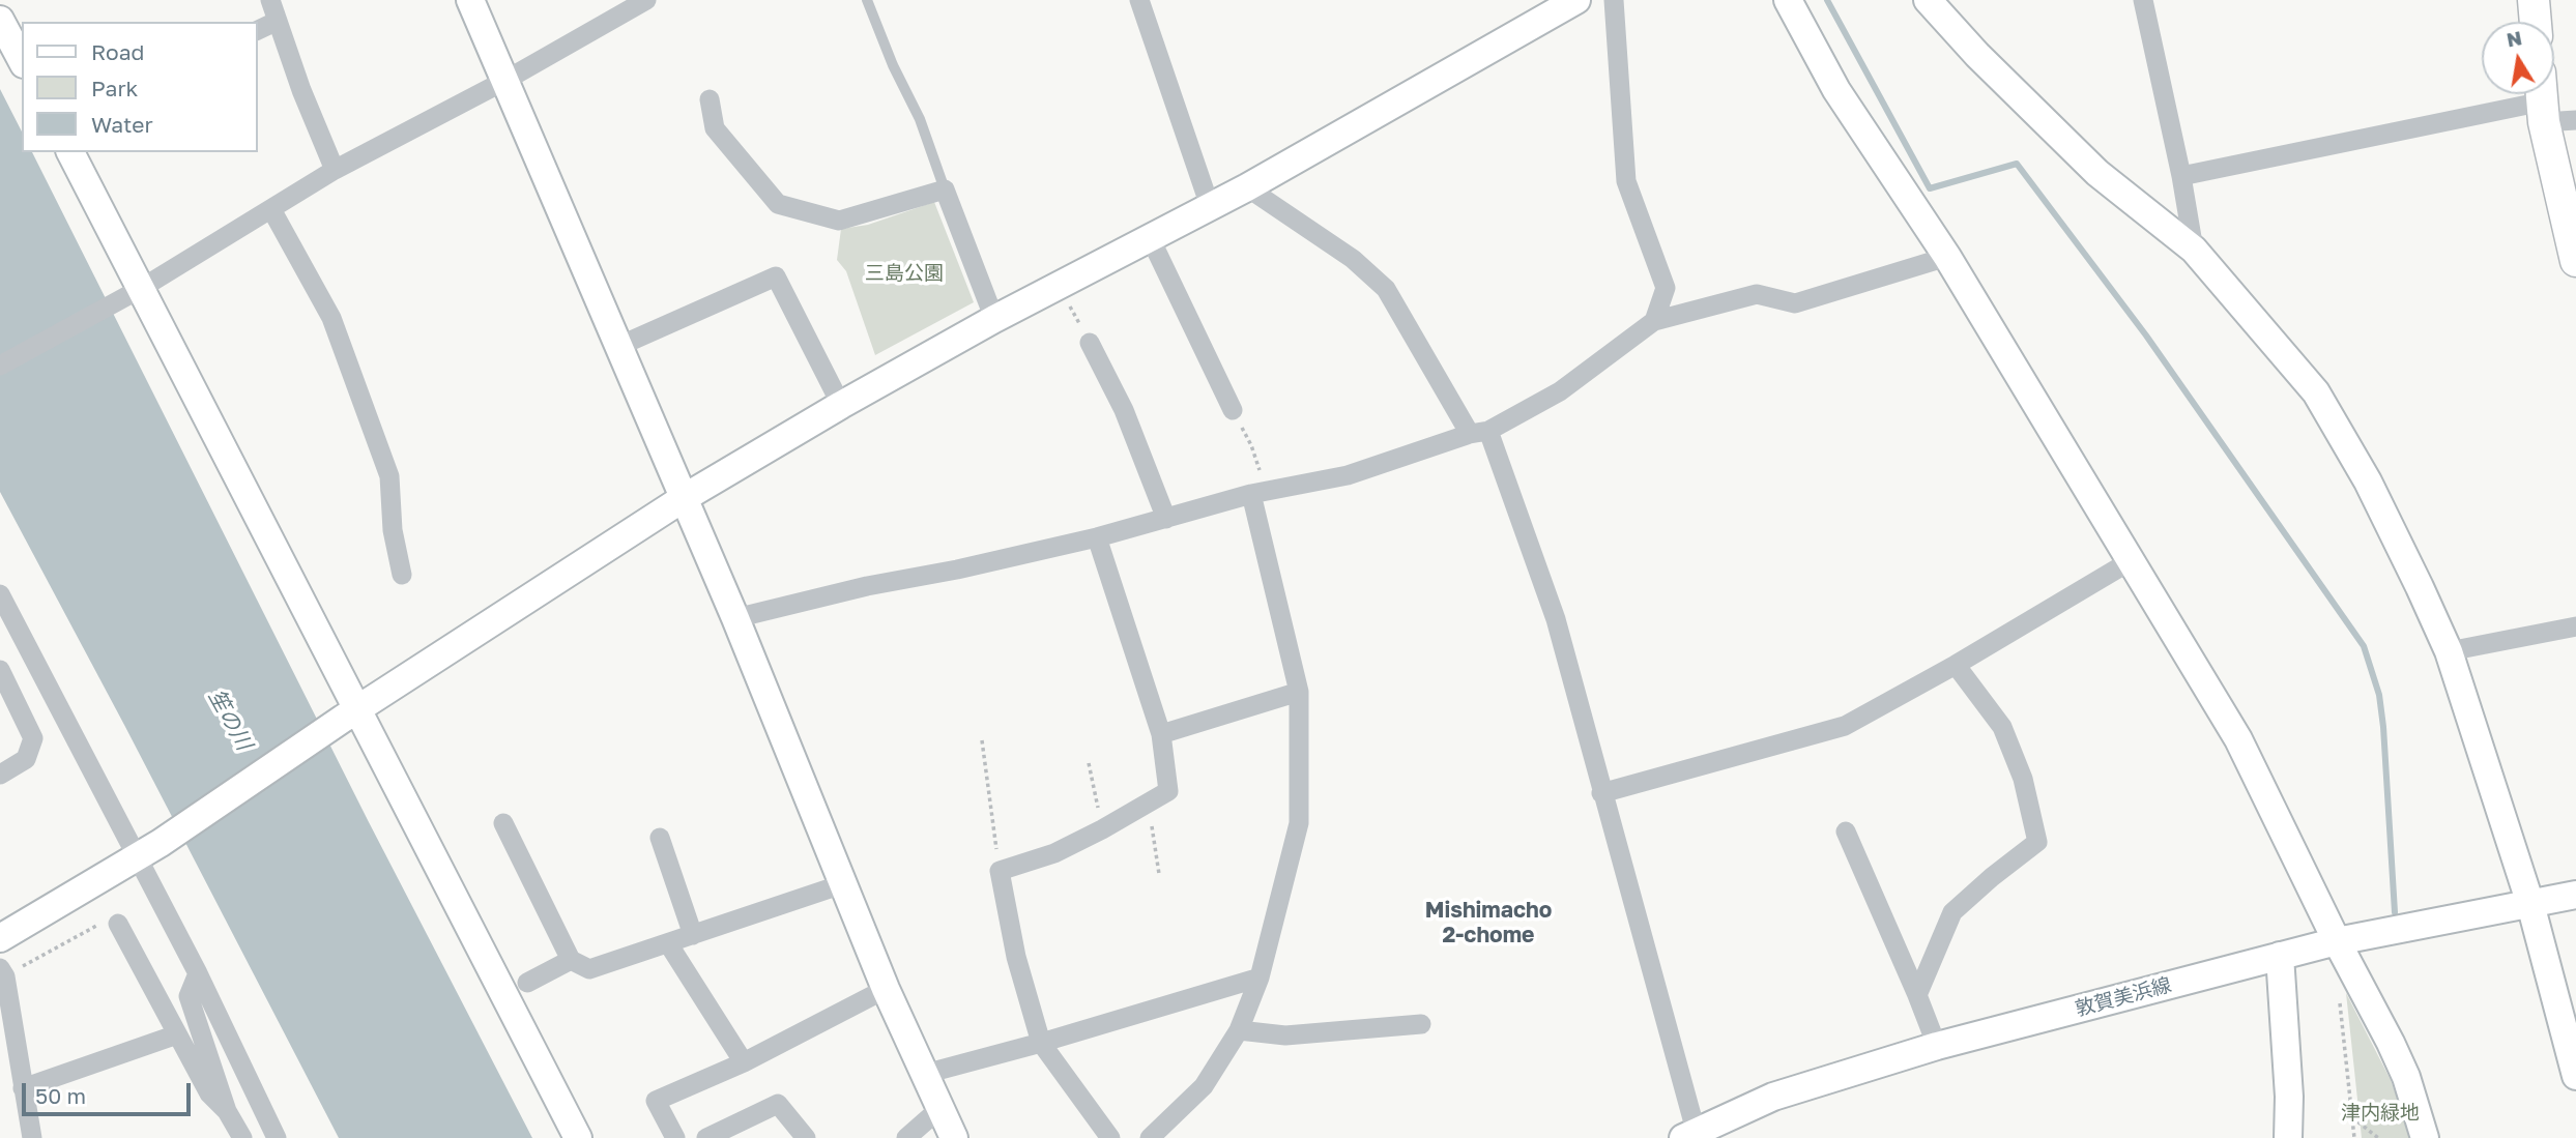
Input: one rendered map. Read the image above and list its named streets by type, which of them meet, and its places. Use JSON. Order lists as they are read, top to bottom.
{
  "streets": {
    "street": ["敦賀美浜線"]
  },
  "districts": ["Mishimacho 2-chome"],
  "water": ["笙の川"],
  "parks": ["三島公園", "津内緑地"],
  "legend": ["Road", "Park", "Water"],
  "scale_bar": "50 m",
  "north": "top"
}
